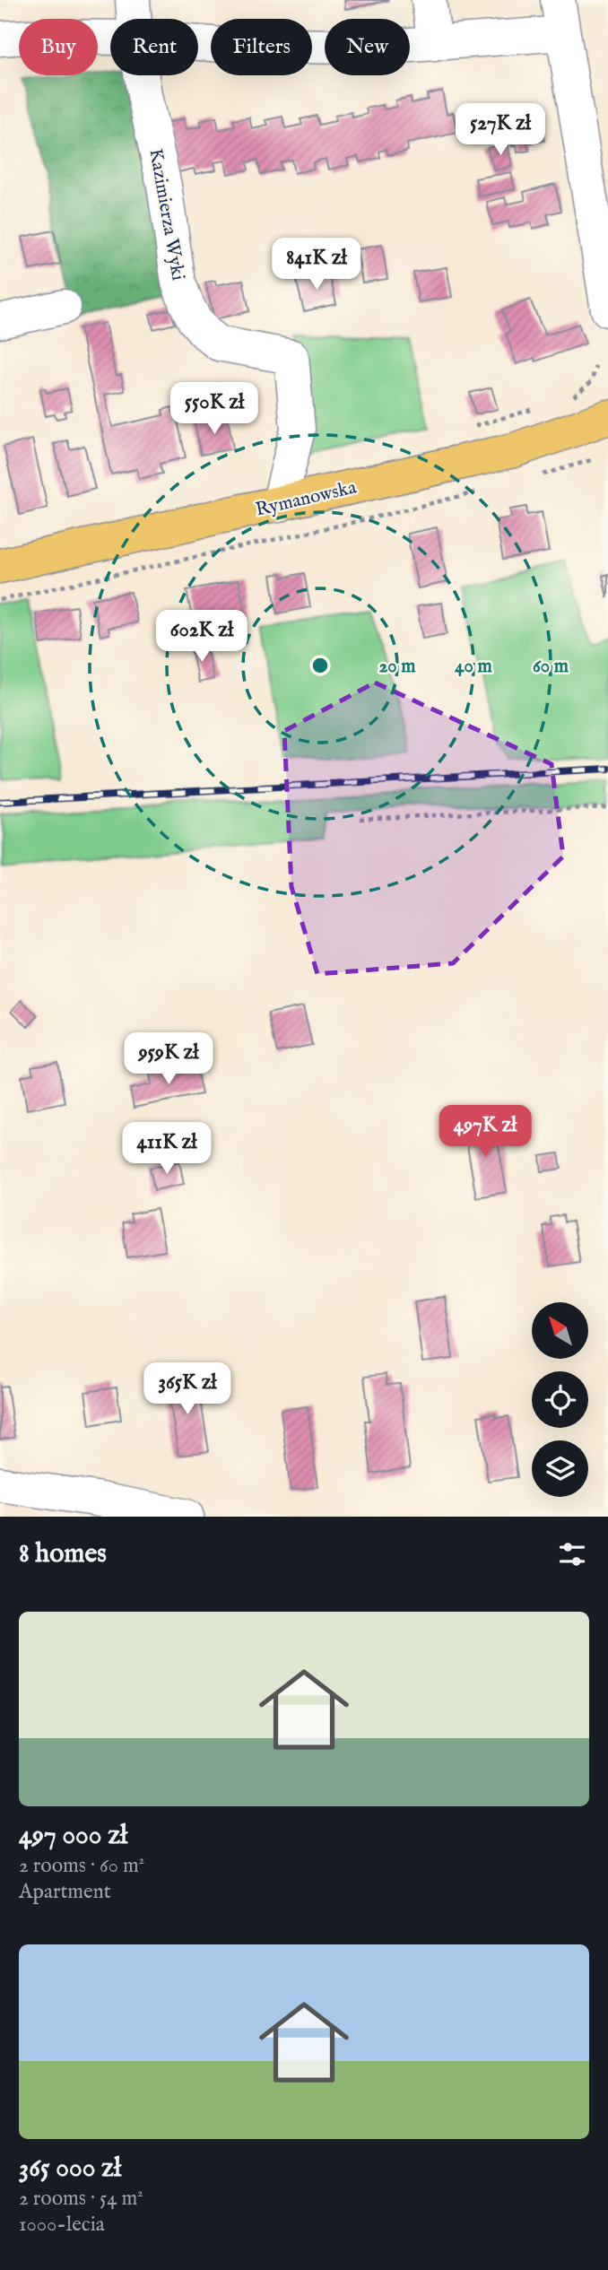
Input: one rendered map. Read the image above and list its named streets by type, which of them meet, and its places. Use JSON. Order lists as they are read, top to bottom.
{
  "streets": {
    "main road": ["Rymanowska"],
    "street": ["Kazimierza Wyki"]
  },
  "crossings": [
    ["Kazimierza Wyki", "Rymanowska"]
  ],
  "north": "top left",
  "page": {
    "chip": [
      "Buy",
      "Rent",
      "Filters",
      "New"
    ],
    "price": [
      "527K zł",
      "841K zł",
      "550K zł",
      "602K zł",
      "959K zł",
      "497K zł",
      "411K zł",
      "365K zł"
    ],
    "heading": "8 homes",
    "list": [
      {
        "name": "497 000 zł",
        "note": "2 rooms · 60 m² · Apartment"
      },
      {
        "name": "365 000 zł",
        "note": "2 rooms · 54 m² · 1000-lecia"
      }
    ]
  },
  "rings": ["20 m", "40 m", "60 m"]
}
